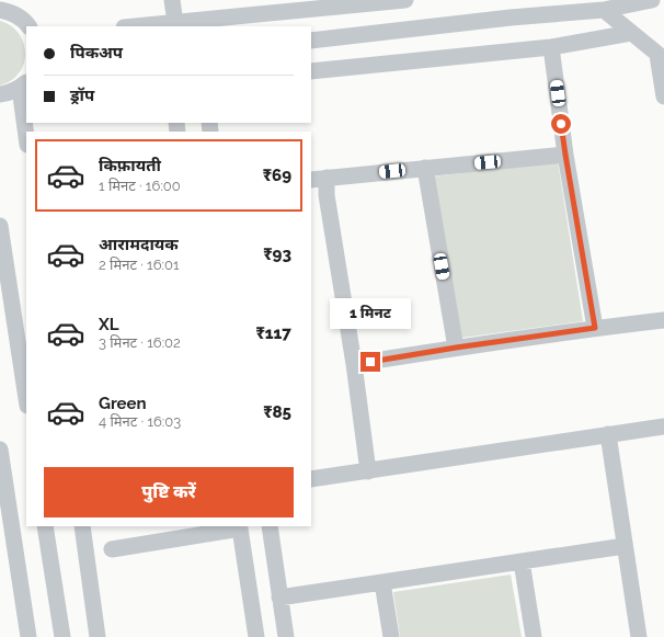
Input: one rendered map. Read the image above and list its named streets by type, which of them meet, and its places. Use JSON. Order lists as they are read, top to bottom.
{
  "page": {
    "banner": ["पिकअप", "ड्रॉप"],
    "list": [
      {
        "name": "किफ़ायती",
        "note": "1 मिनट · 16:00",
        "value": "₹69"
      },
      {
        "name": "आरामदायक",
        "note": "2 मिनट · 16:01",
        "value": "₹93"
      },
      {
        "name": "XL",
        "note": "3 मिनट · 16:02",
        "value": "₹117"
      },
      {
        "name": "Green",
        "note": "4 मिनट · 16:03",
        "value": "₹85"
      }
    ],
    "bubble": "1 मिनट",
    "buttons": "पुष्टि करें"
  }
}
